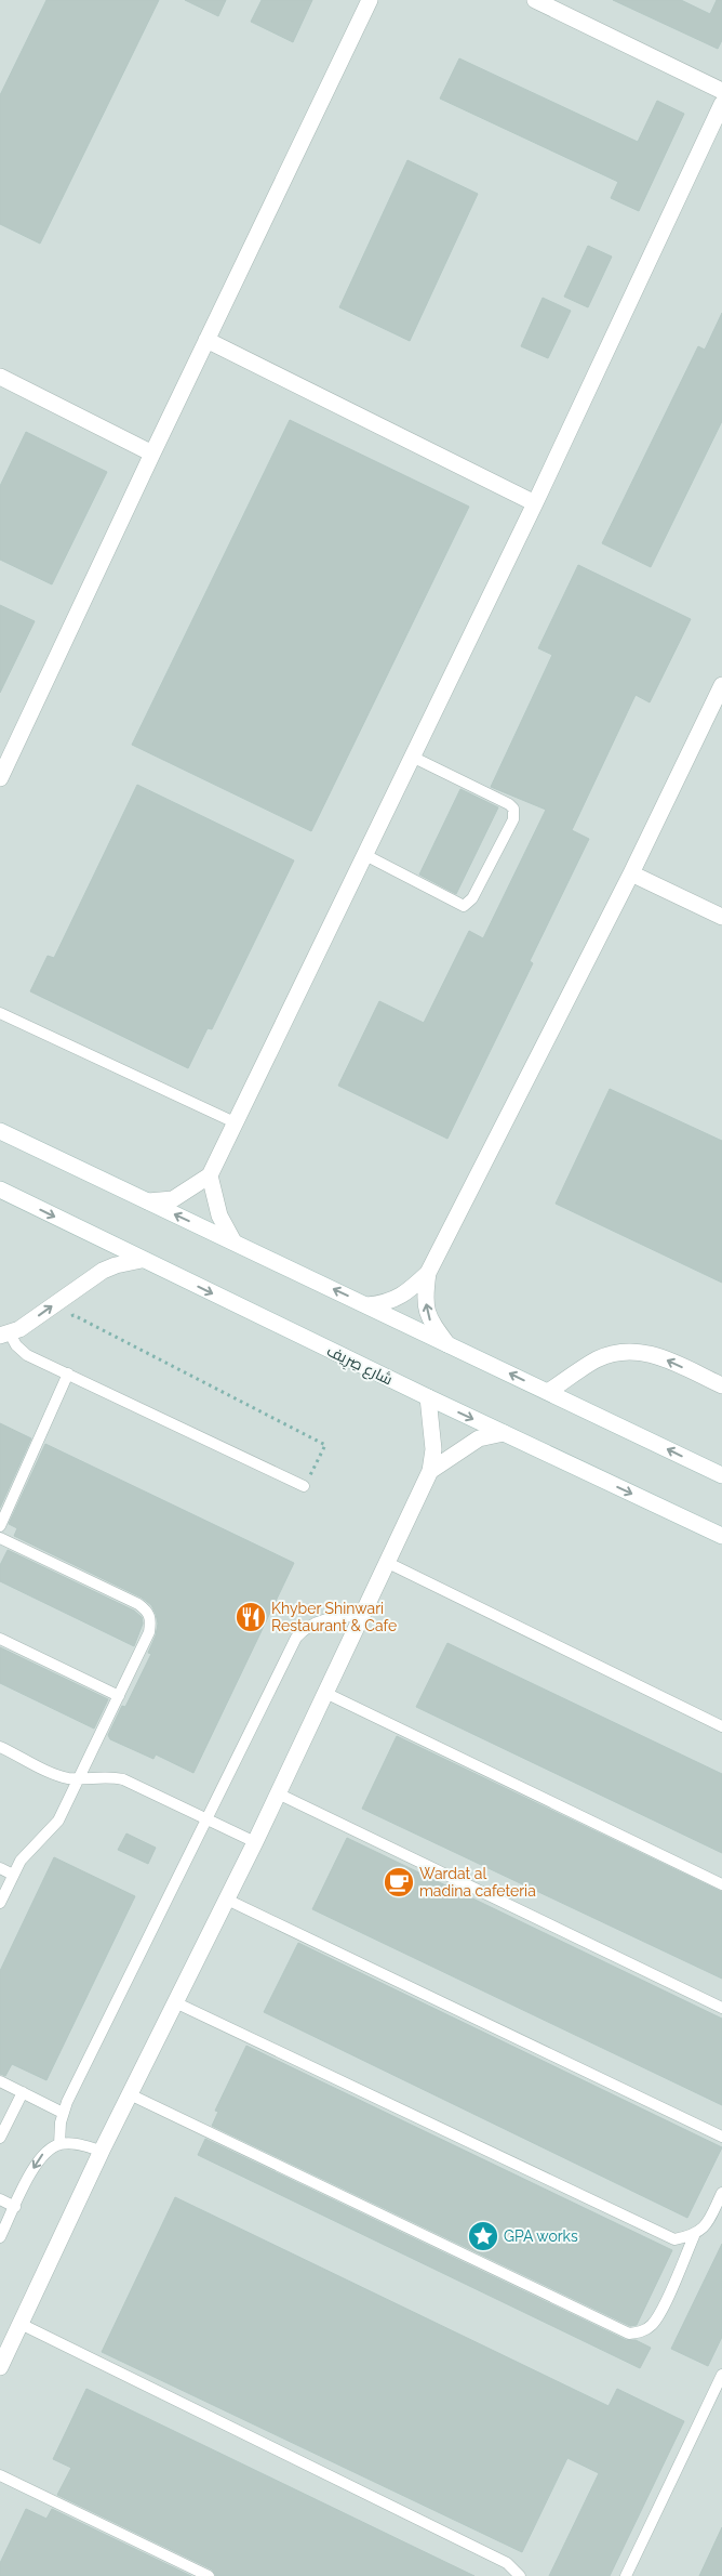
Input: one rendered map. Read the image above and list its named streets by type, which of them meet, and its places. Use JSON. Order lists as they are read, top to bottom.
{
  "streets": {
    "street": ["شارع صِرِيف"]
  },
  "places": {
    "restaurant": ["Khyber Shinwari Restaurant & Cafe"],
    "cafe": ["Wardat al madina cafeteria"],
    "place": ["GPA works"]
  }
}
